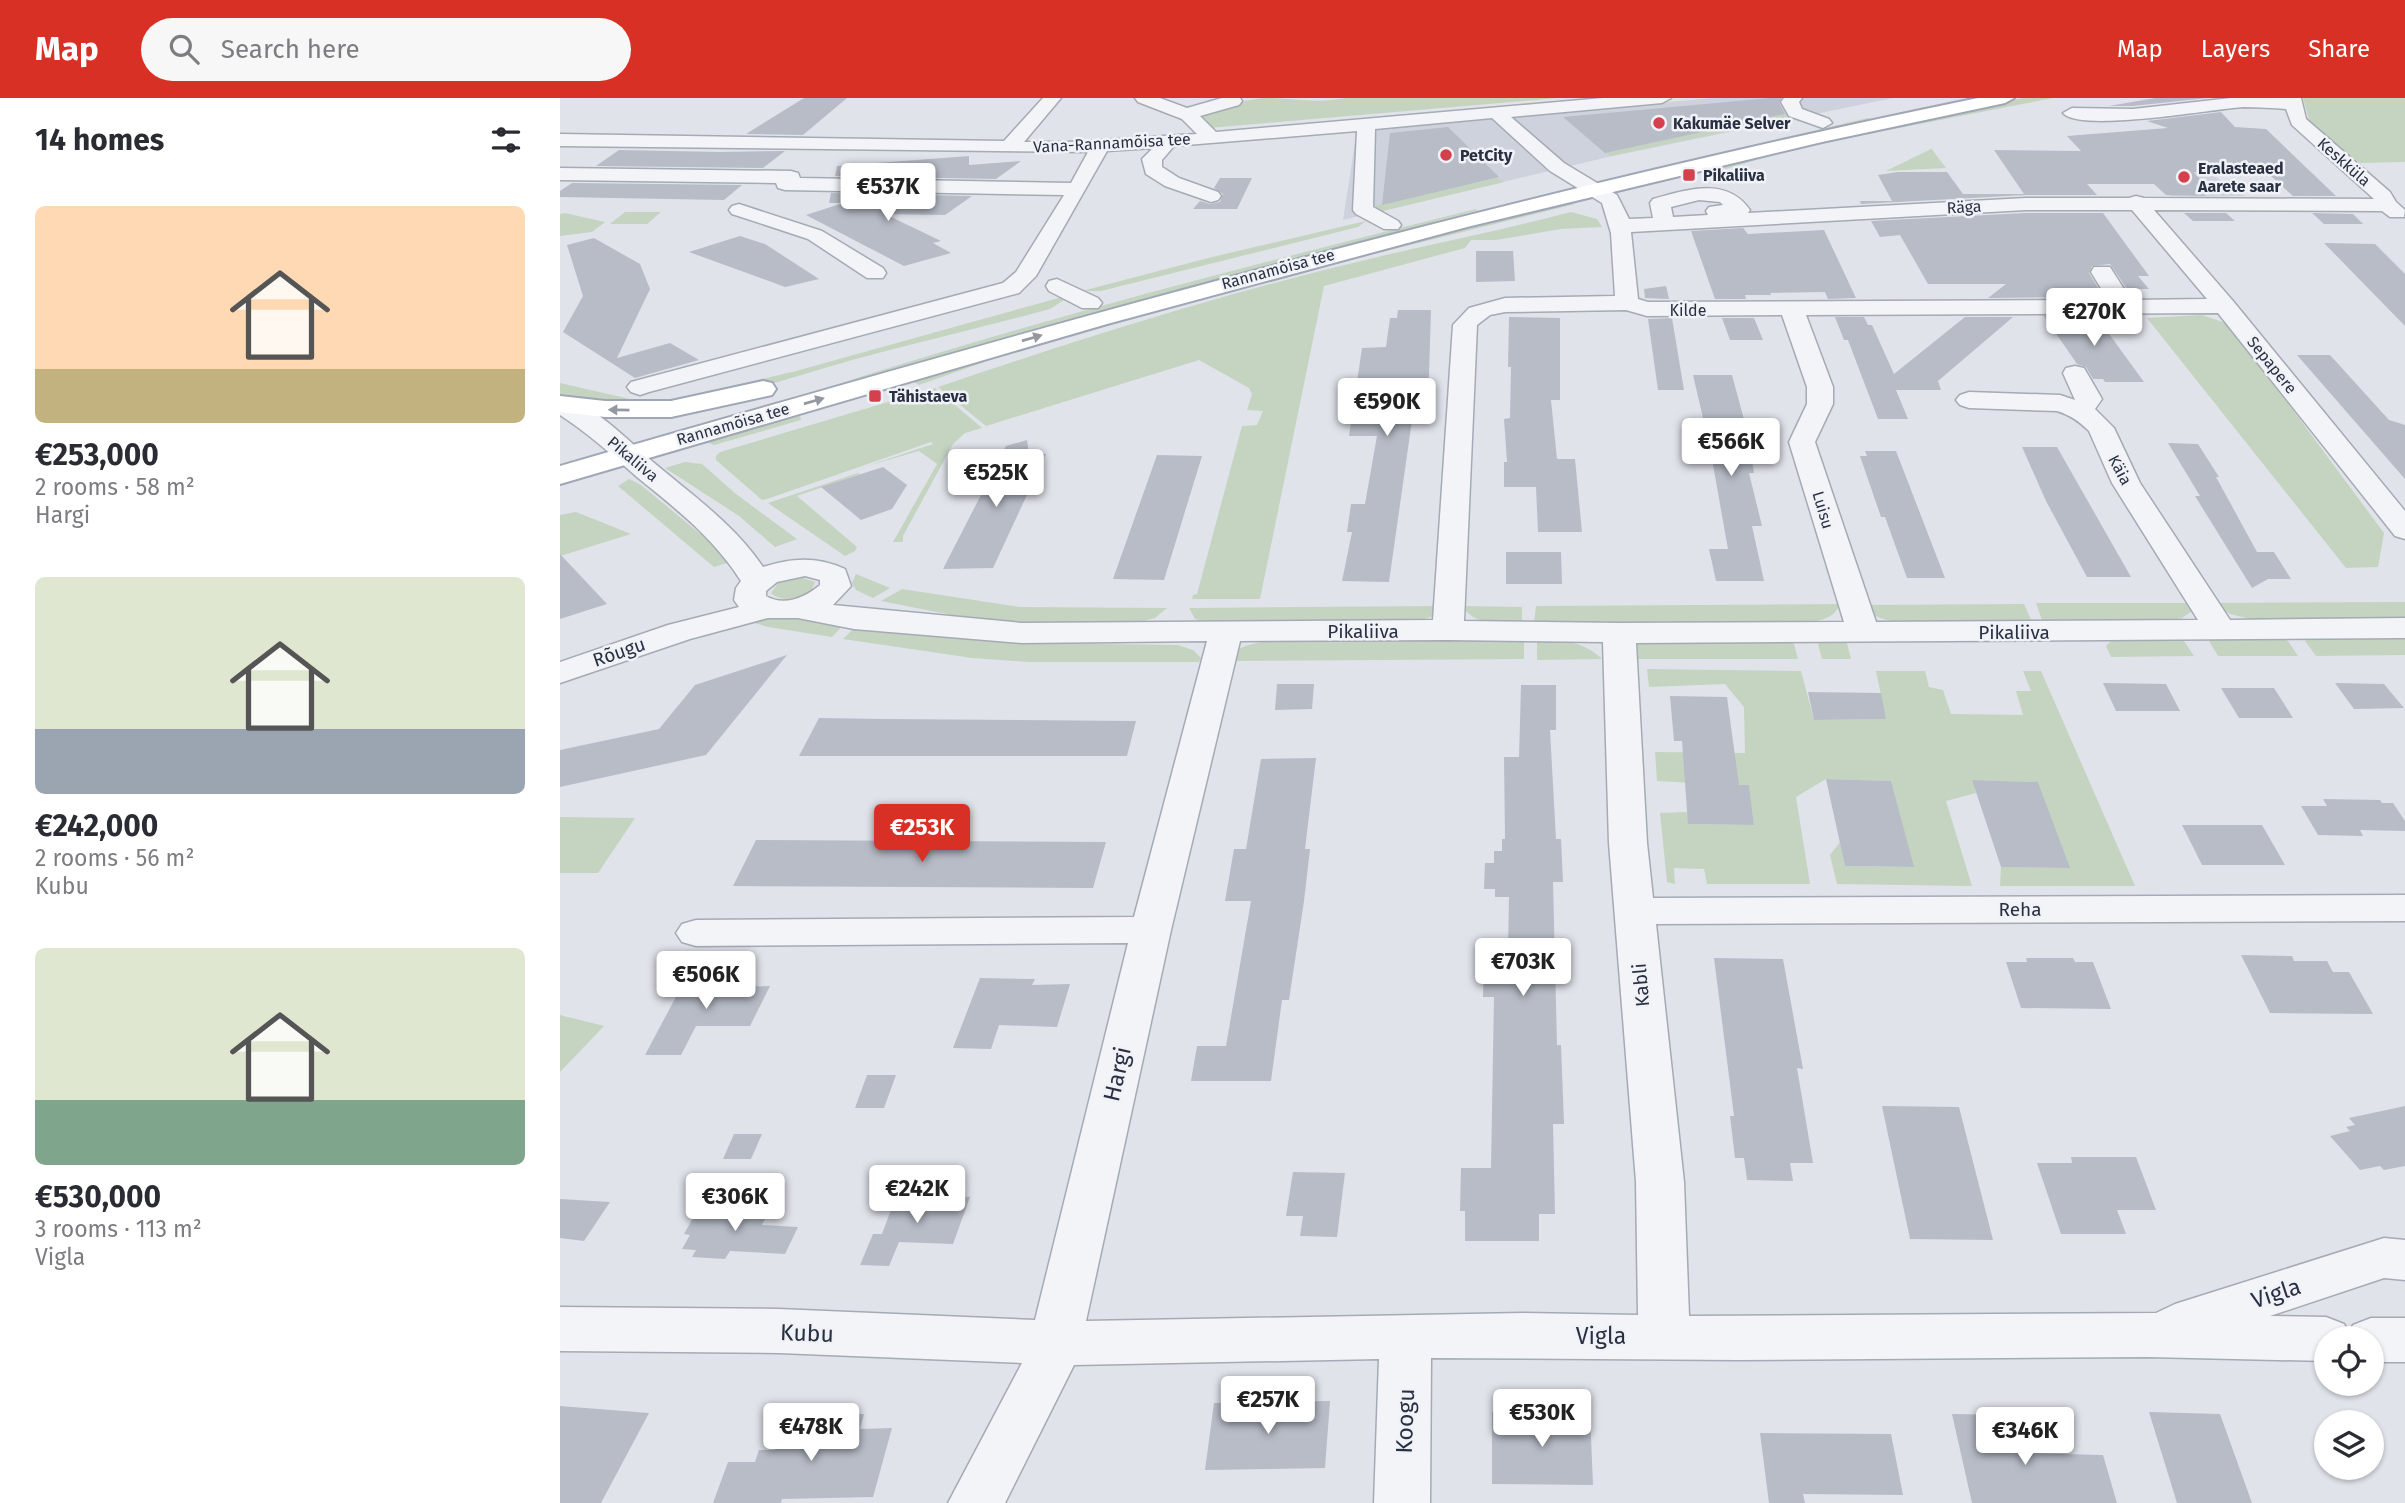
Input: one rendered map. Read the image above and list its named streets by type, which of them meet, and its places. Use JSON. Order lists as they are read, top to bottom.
{
  "streets": {
    "main road": ["Rannamõisa tee"],
    "street": [
      "Vana-Rannamõisa tee",
      "Keskküla",
      "Räga",
      "Kilde",
      "Sepapere",
      "Pikaliiva",
      "Käia",
      "Luisu",
      "Rõugu",
      "Reha",
      "Kabli",
      "Hargi",
      "Vigla",
      "Kubu",
      "Koogu"
    ]
  },
  "crossings": [
    ["Keskküla", "Räga"],
    ["Räga", "Sepapere"],
    ["Rannamõisa tee", "Pikaliiva"],
    ["Kilde", "Sepapere"],
    ["Kilde", "Pikaliiva"],
    ["Kilde", "Luisu"],
    ["Pikaliiva", "Käia"],
    ["Pikaliiva", "Luisu"],
    ["Pikaliiva", "Rõugu"],
    ["Pikaliiva", "Kabli"],
    ["Pikaliiva", "Hargi"],
    ["Reha", "Kabli"],
    ["Kabli", "Vigla"],
    ["Hargi", "Vigla"],
    ["Hargi", "Kubu"],
    ["Vigla", "Kubu"],
    ["Vigla", "Koogu"]
  ],
  "places": {
    "other": ["Kakumäe Selver", "PetCity", "Eralasteaed Aarete saar"],
    "transit": ["Pikaliiva", "Tähistaeva"]
  },
  "page": {
    "header": "Map",
    "search": "Search here",
    "nav": ["Map", "Layers", "Share"],
    "heading": "14 homes",
    "price": [
      "€537K",
      "€270K",
      "€590K",
      "€566K",
      "€525K",
      "€253K",
      "€703K",
      "€506K",
      "€242K",
      "€306K",
      "€257K",
      "€530K",
      "€478K",
      "€346K"
    ],
    "list": [
      {
        "name": "€253,000",
        "note": "2 rooms · 58 m² · Hargi"
      },
      {
        "name": "€242,000",
        "note": "2 rooms · 56 m² · Kubu"
      },
      {
        "name": "€530,000",
        "note": "3 rooms · 113 m² · Vigla"
      }
    ]
  }
}
